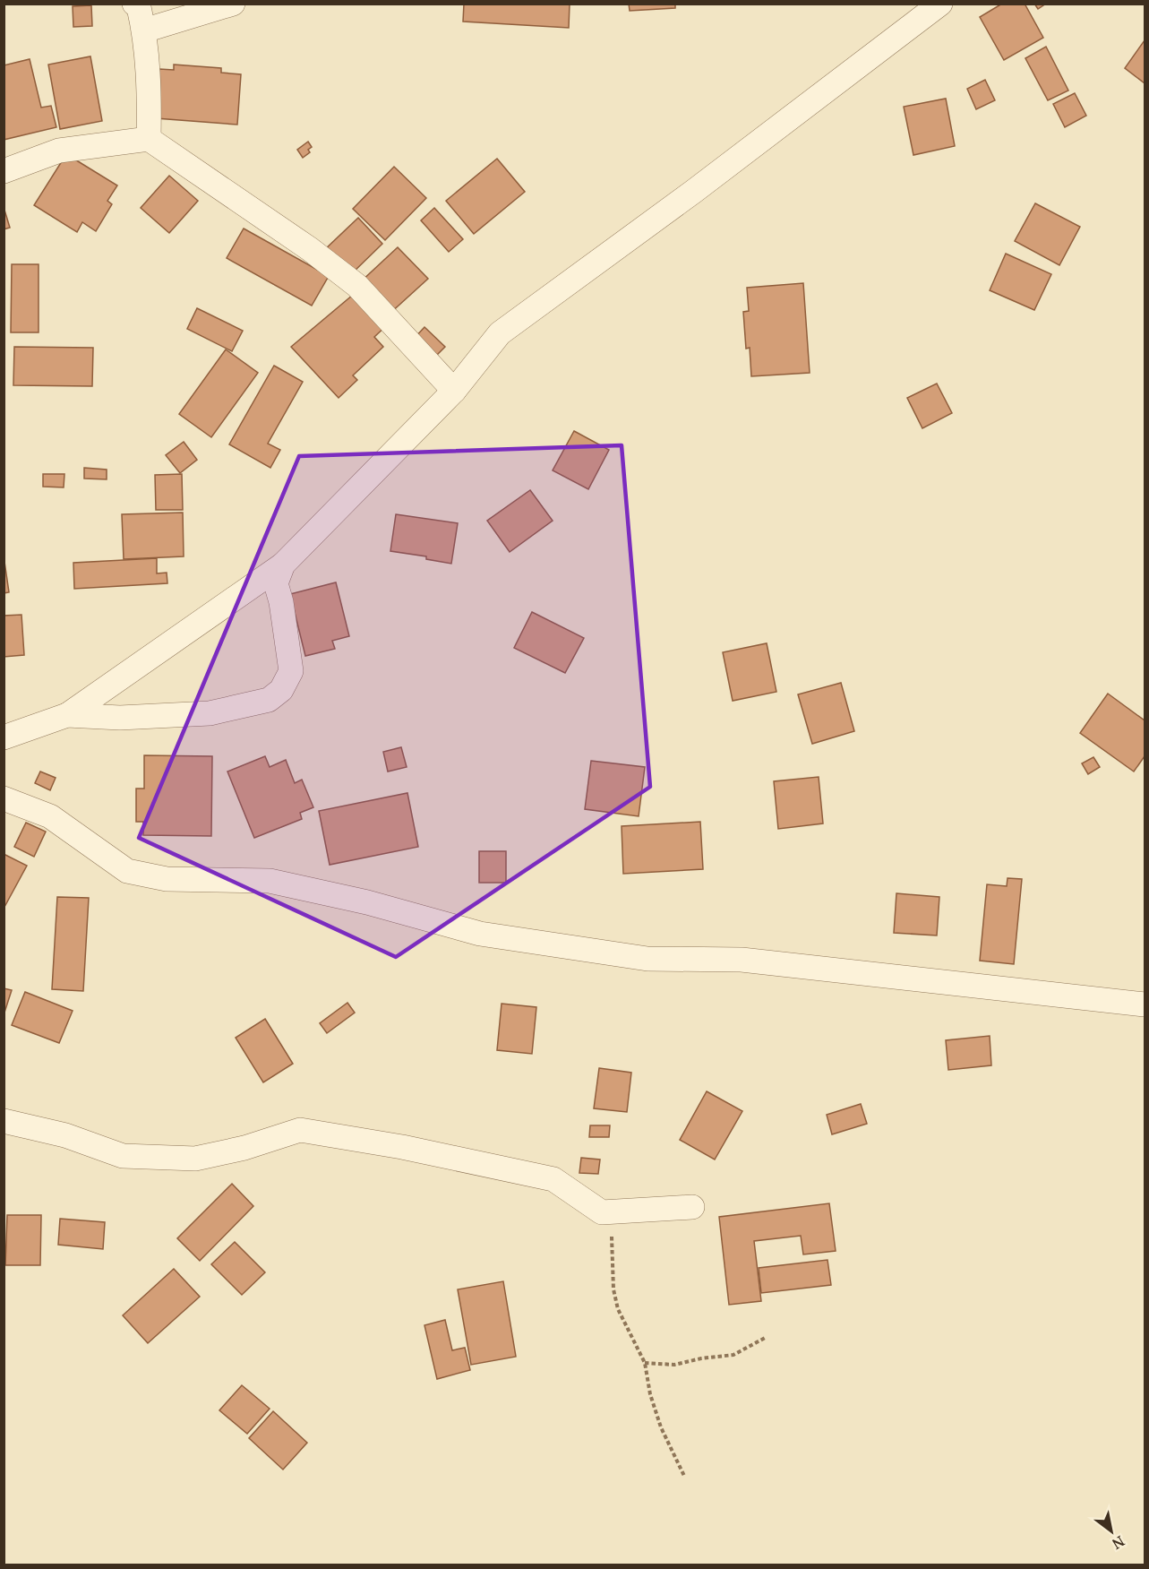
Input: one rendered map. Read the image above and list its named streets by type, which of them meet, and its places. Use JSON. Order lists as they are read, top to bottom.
{
  "north": "bottom right"
}
